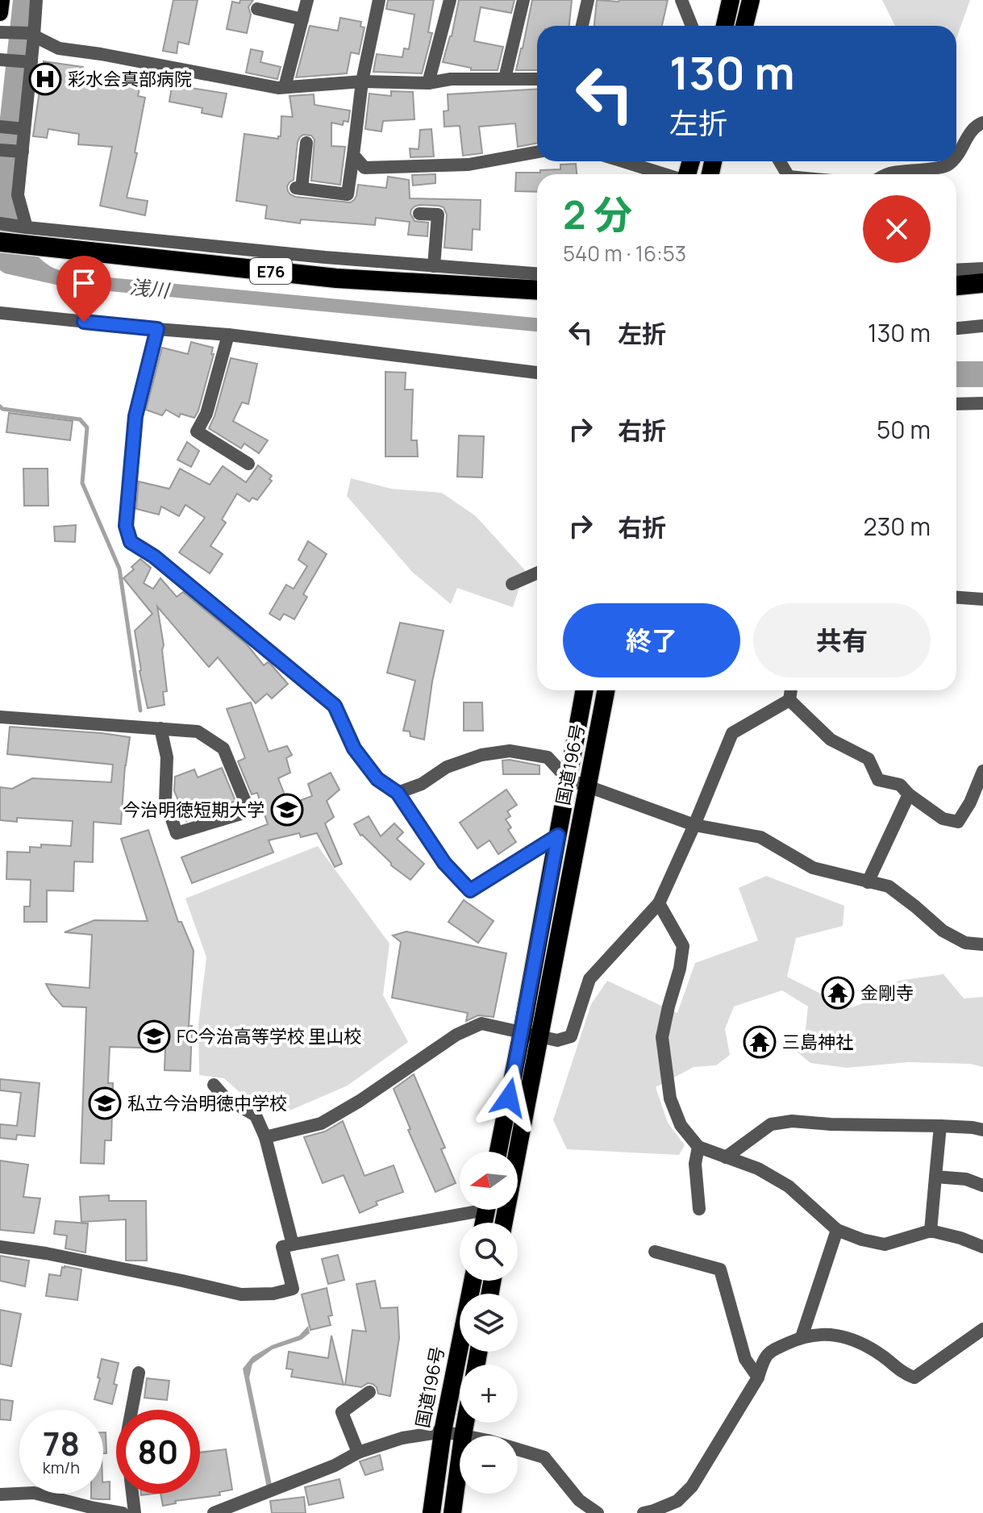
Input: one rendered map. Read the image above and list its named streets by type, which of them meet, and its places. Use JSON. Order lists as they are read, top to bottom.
{
  "streets": {
    "highway": ["E76", "国道196号"]
  },
  "water": ["浅川"],
  "places": {
    "hospital": ["彩水会真部病院"],
    "school or university": ["今治明徳短期大学", "FC今治高等学校 里山校", "私立今治明徳中学校"],
    "temple": ["金剛寺", "三島神社"]
  },
  "north": "left",
  "page": {
    "turn": ["130 m", "左折"],
    "heading": ["2 分", "540 m · 16:53"],
    "list": [
      {
        "name": "左折",
        "value": "130 m"
      },
      {
        "name": "右折",
        "value": "50 m"
      },
      {
        "name": "右折",
        "value": "230 m"
      }
    ],
    "buttons": ["終了", "共有"],
    "map_buttons": ["+", "−"],
    "speed": "78 km/h",
    "limit": "80"
  }
}
